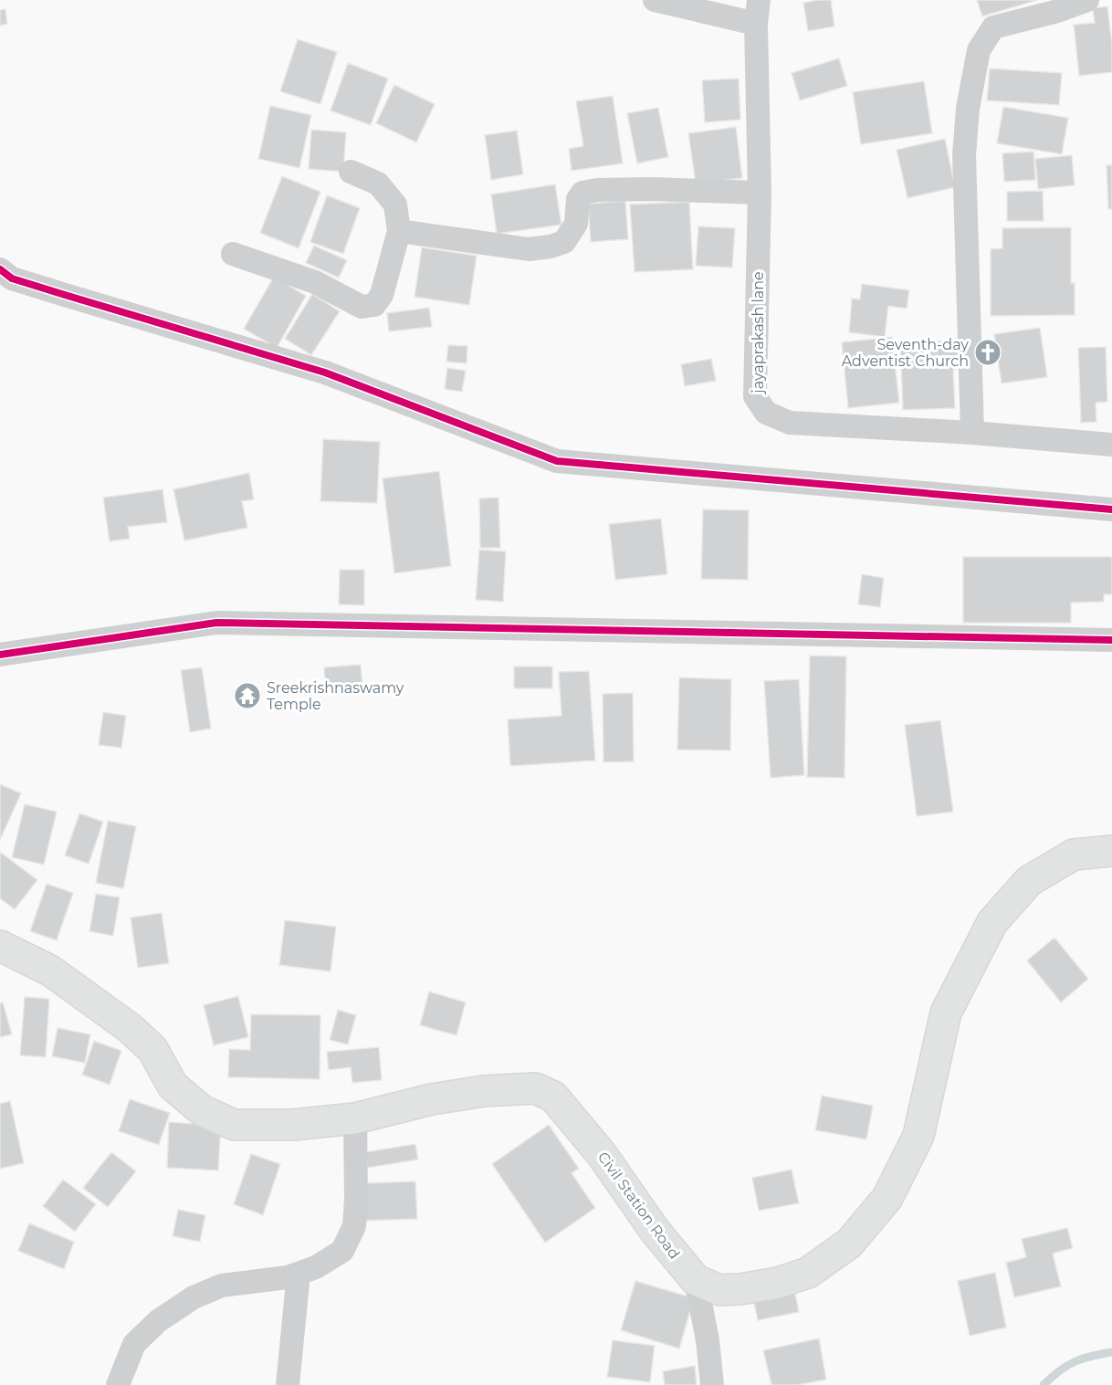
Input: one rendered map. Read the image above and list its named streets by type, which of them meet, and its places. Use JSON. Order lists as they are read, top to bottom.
{
  "streets": {
    "main road": ["Civil Station Road"],
    "street": ["jayaprakash lane"]
  },
  "places": {
    "church": ["Seventh-day Adventist Church"],
    "temple": ["Sreekrishnaswamy Temple"]
  }
}
